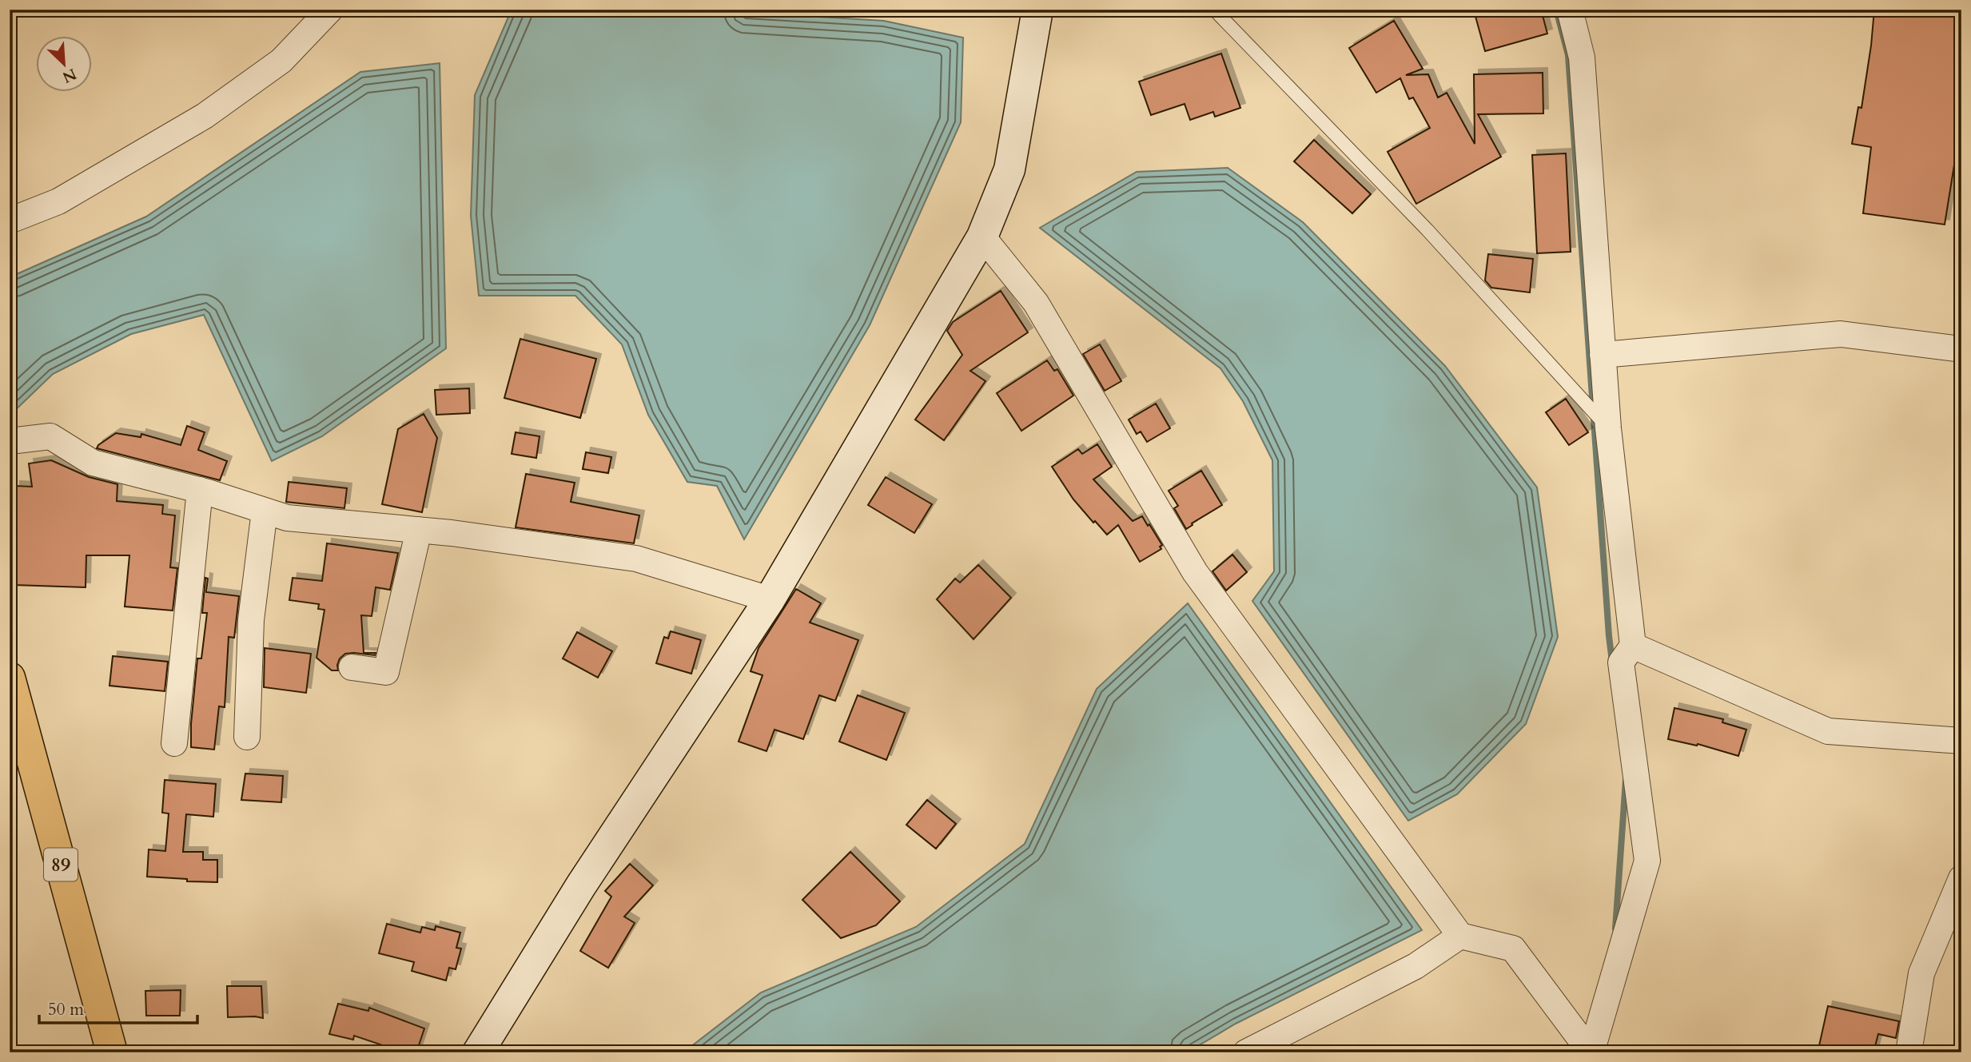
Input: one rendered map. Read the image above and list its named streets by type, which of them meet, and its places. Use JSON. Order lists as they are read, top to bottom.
{
  "streets": {
    "main road": ["89"]
  },
  "scale_bar": "50 m",
  "north": "bottom right"
}
